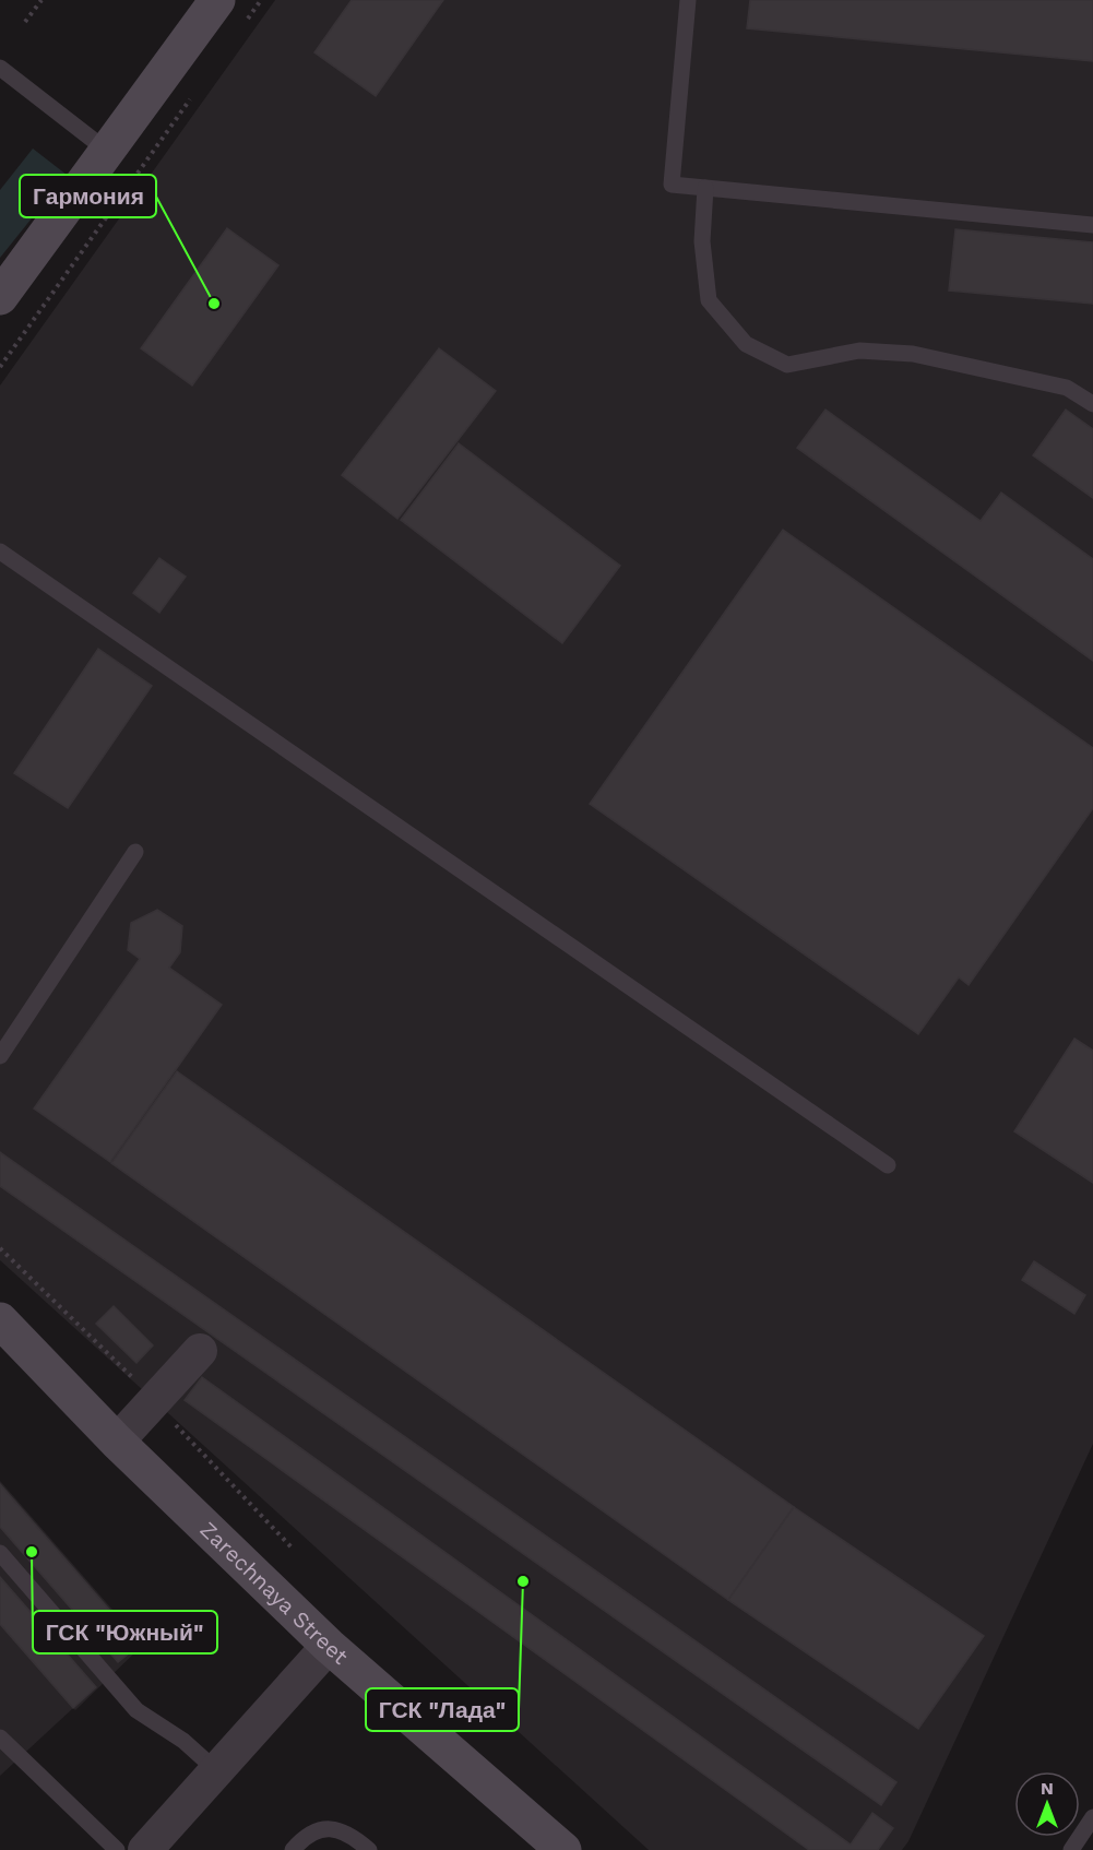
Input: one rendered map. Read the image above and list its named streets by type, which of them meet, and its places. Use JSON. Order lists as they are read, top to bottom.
{
  "streets": {
    "street": ["Zarechnaya Street"]
  },
  "places": ["Гармония", "ГСК \"Южный\"", "ГСК \"Лада\""],
  "north": "top"
}
